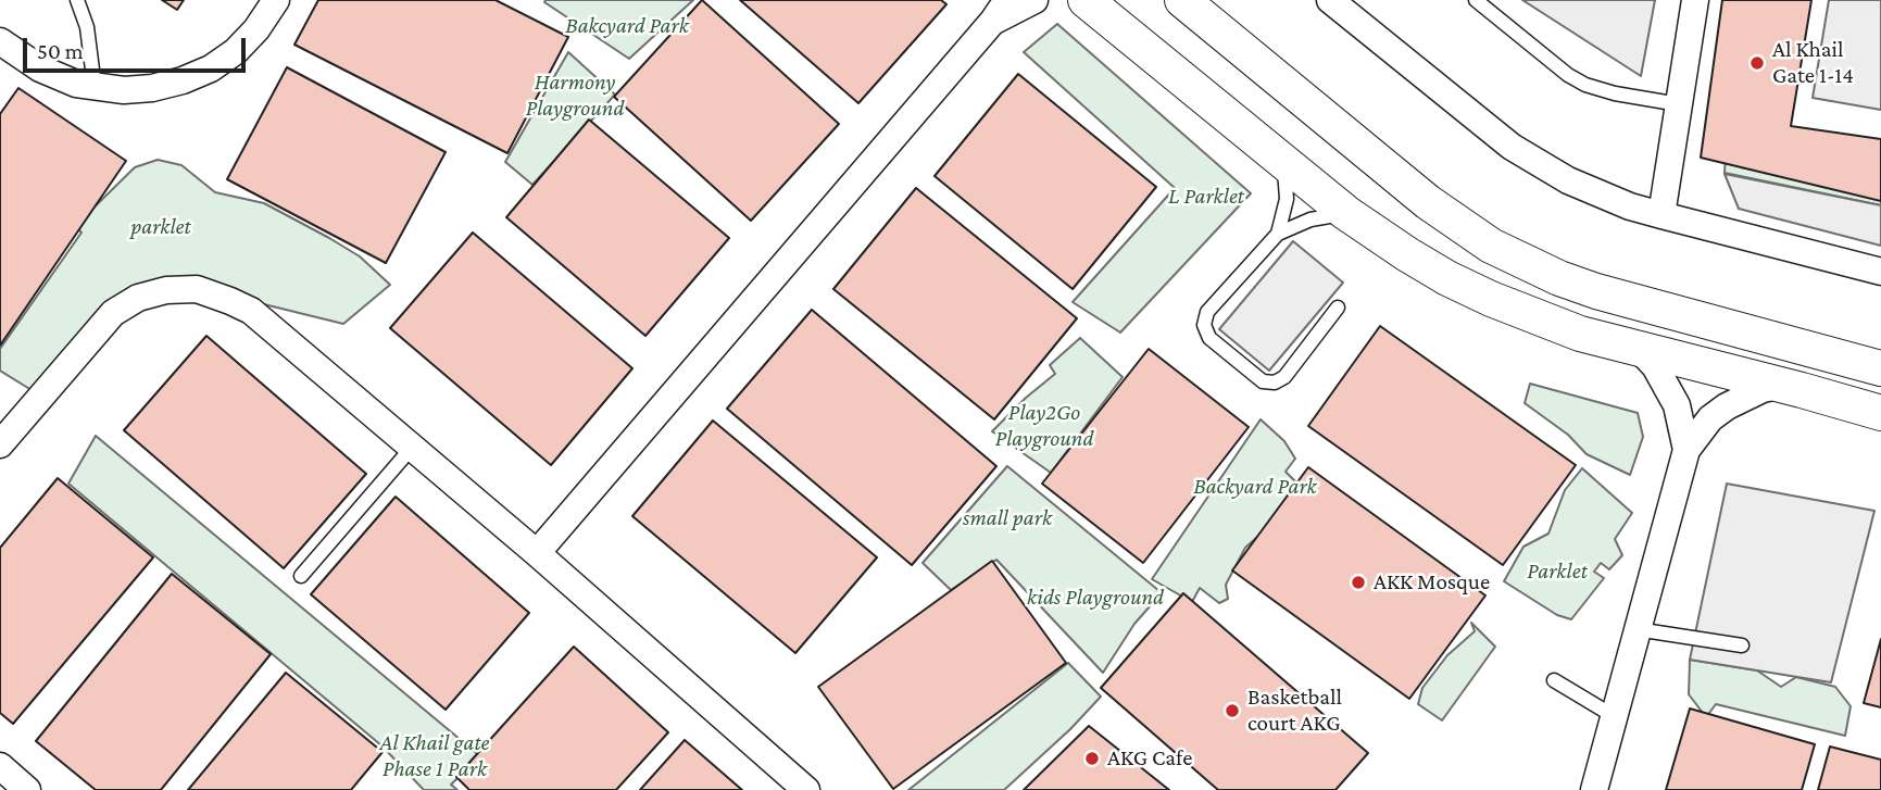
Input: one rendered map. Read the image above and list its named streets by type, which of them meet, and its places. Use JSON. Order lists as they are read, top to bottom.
{
  "parks": [
    "Bakcyard Park",
    "Harmony Playground",
    "L Parklet",
    "parklet",
    "Play2Go Playground",
    "Backyard Park",
    "small park",
    "Parklet",
    "kids Playground",
    "Al Khail gate Phase 1 Park"
  ],
  "places": [
    "Al Khail Gate 1-14",
    "AKK Mosque",
    "Basketball court AKG",
    "AKG Cafe"
  ],
  "scale_bar": "50 m"
}
